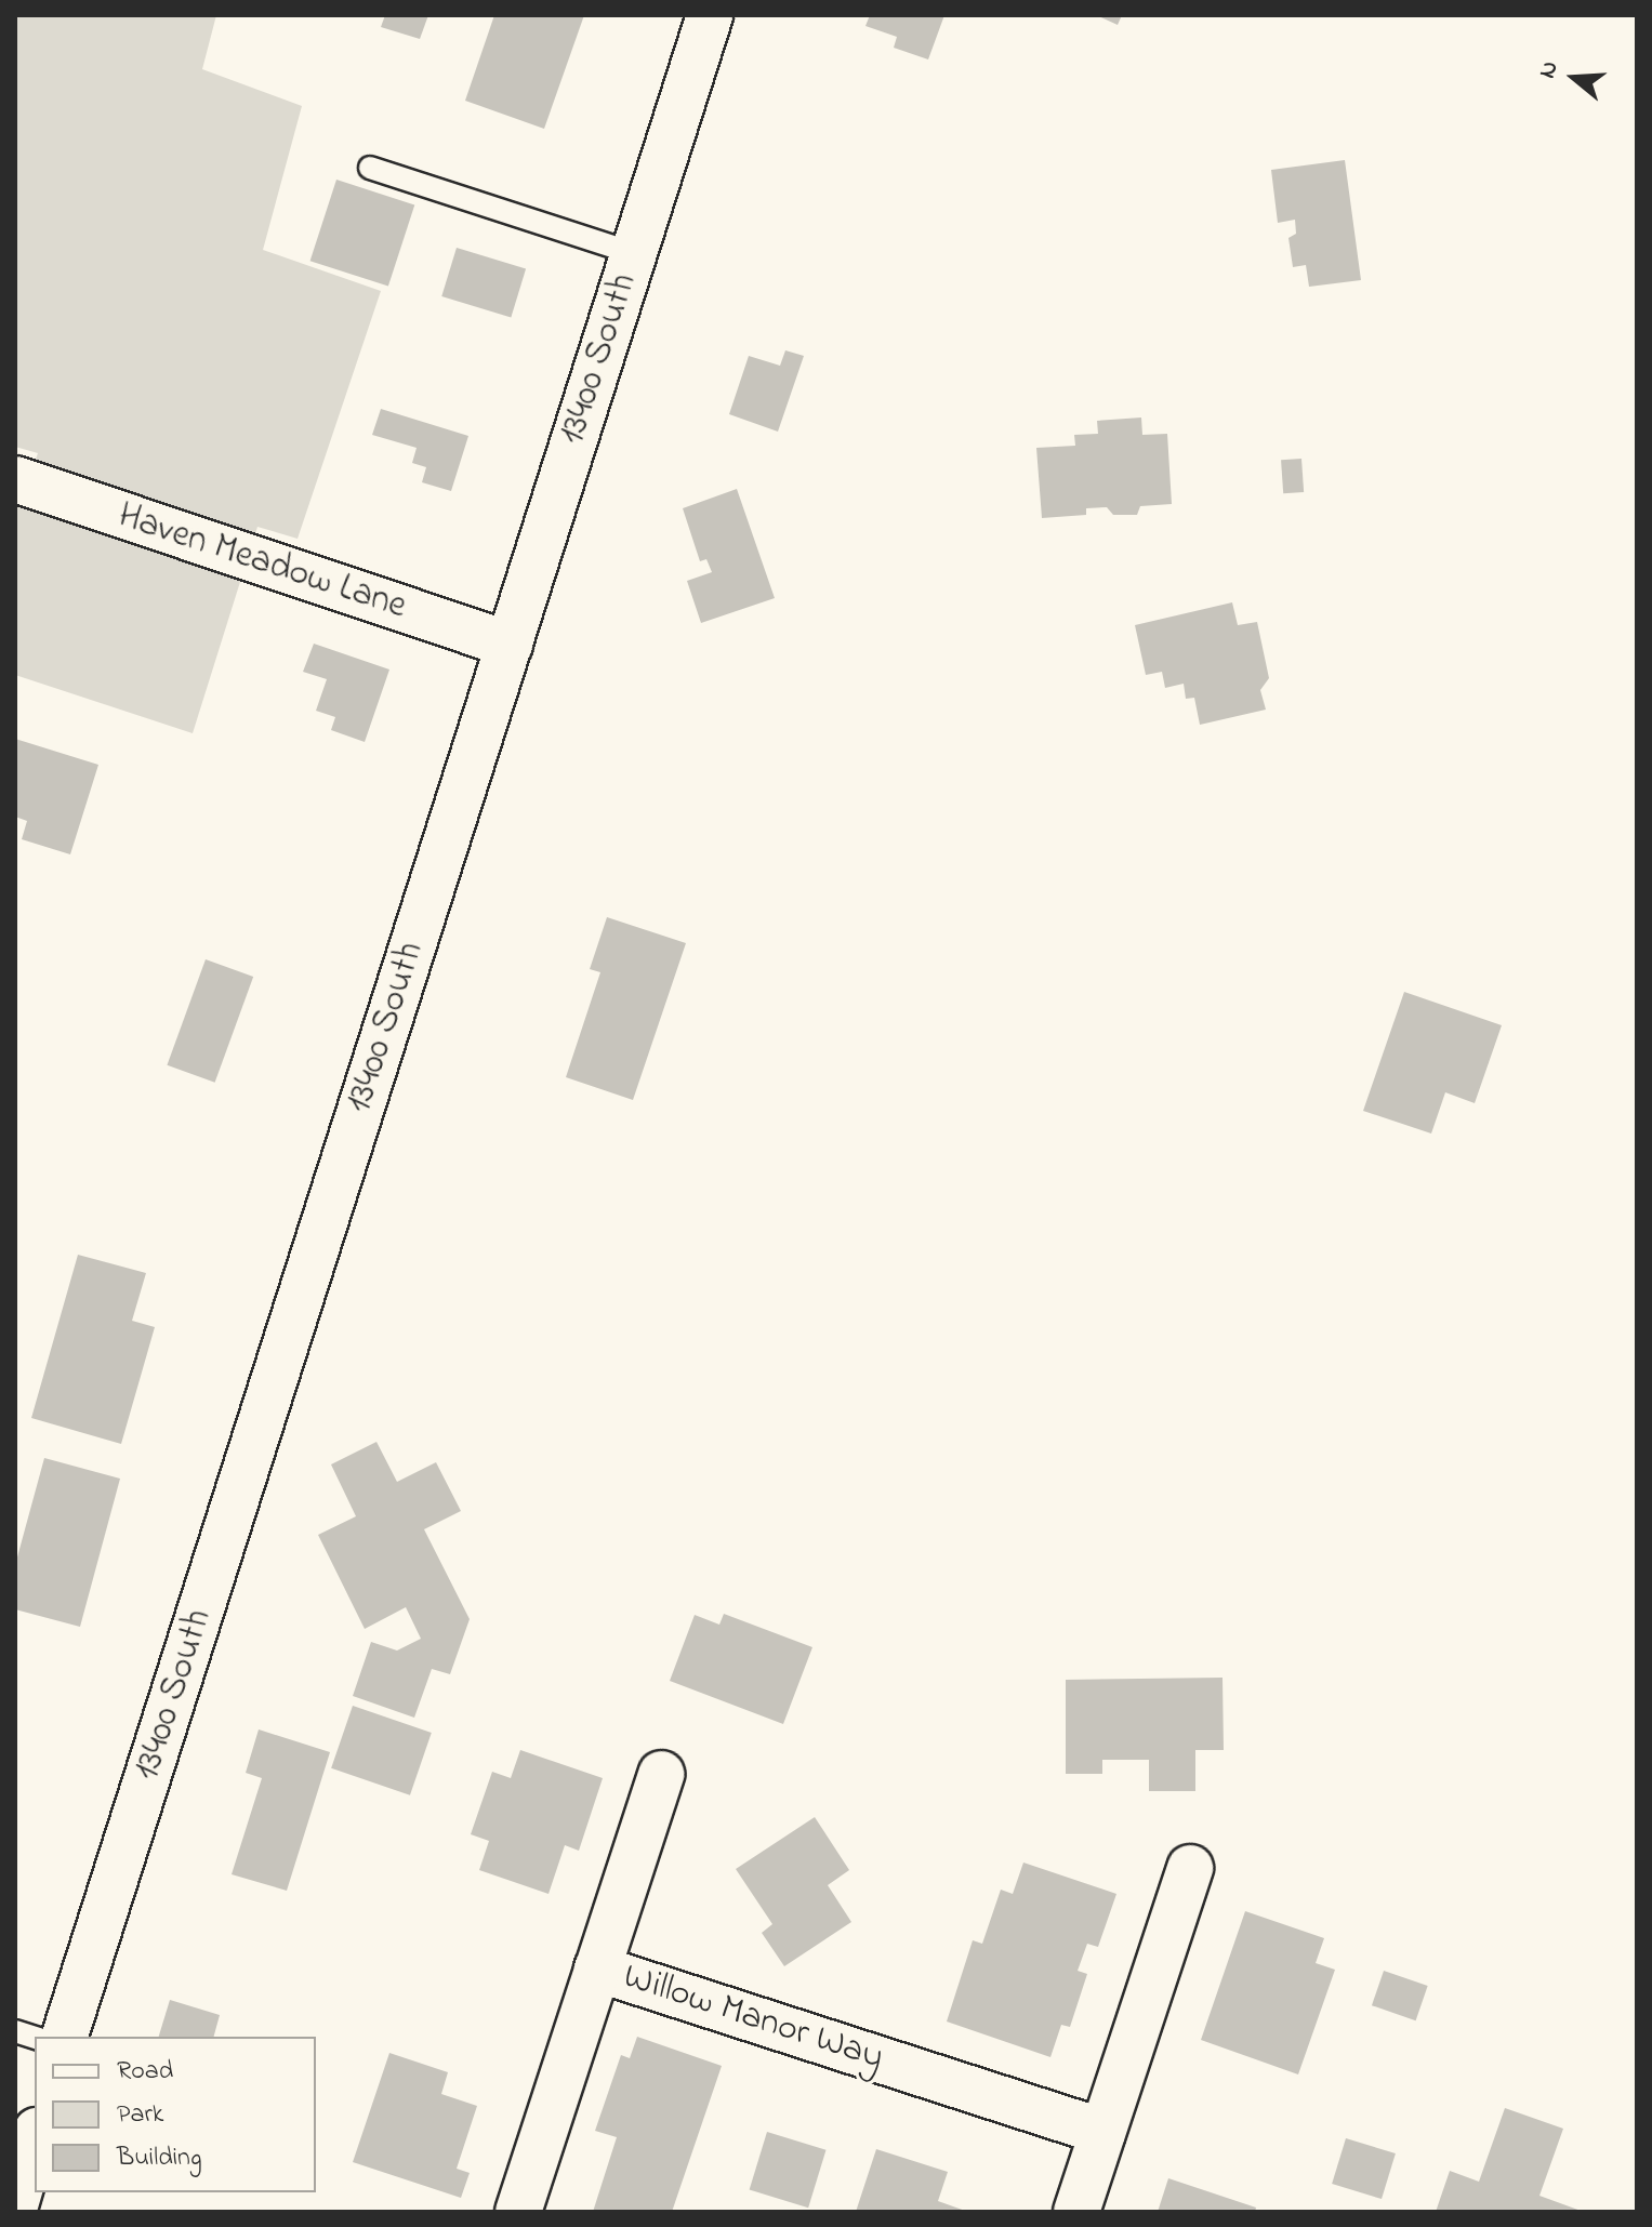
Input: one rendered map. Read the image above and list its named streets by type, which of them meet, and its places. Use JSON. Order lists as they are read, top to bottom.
{
  "streets": {
    "street": ["13400 South", "Haven Meadow Lane", "Willow Manor Way"]
  },
  "crossings": [
    ["13400 South", "Haven Meadow Lane"]
  ],
  "legend": ["Road", "Park", "Building"],
  "north": "left"
}
